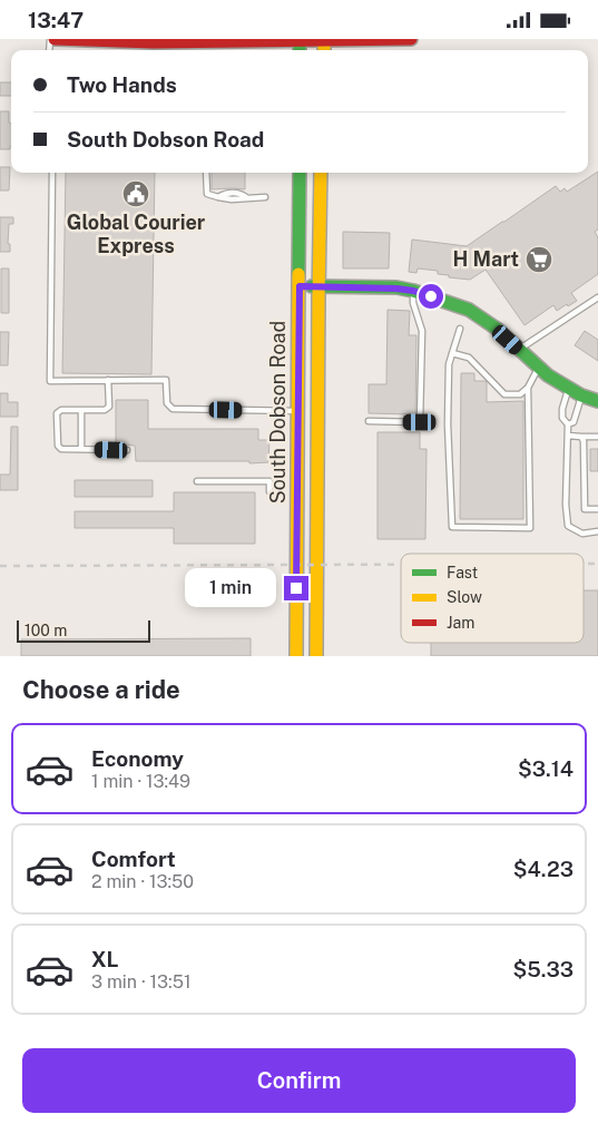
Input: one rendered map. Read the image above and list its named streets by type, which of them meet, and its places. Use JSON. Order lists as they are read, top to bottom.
{
  "streets": {
    "main road": ["South Dobson Road"]
  },
  "places": {
    "public building": ["Global Courier Express"],
    "supermarket": ["H Mart"]
  },
  "legend": ["Fast", "Slow", "Jam"],
  "scale_bar": "100 m",
  "page": {
    "status": "13:47",
    "banner": ["Two Hands", "South Dobson Road"],
    "bubble": "1 min",
    "scale": "100 m",
    "heading": "Choose a ride",
    "list": [
      {
        "name": "Economy",
        "note": "1 min · 13:49",
        "value": "$3.14"
      },
      {
        "name": "Comfort",
        "note": "2 min · 13:50",
        "value": "$4.23"
      },
      {
        "name": "XL",
        "note": "3 min · 13:51",
        "value": "$5.33"
      }
    ],
    "buttons": "Confirm"
  }
}
